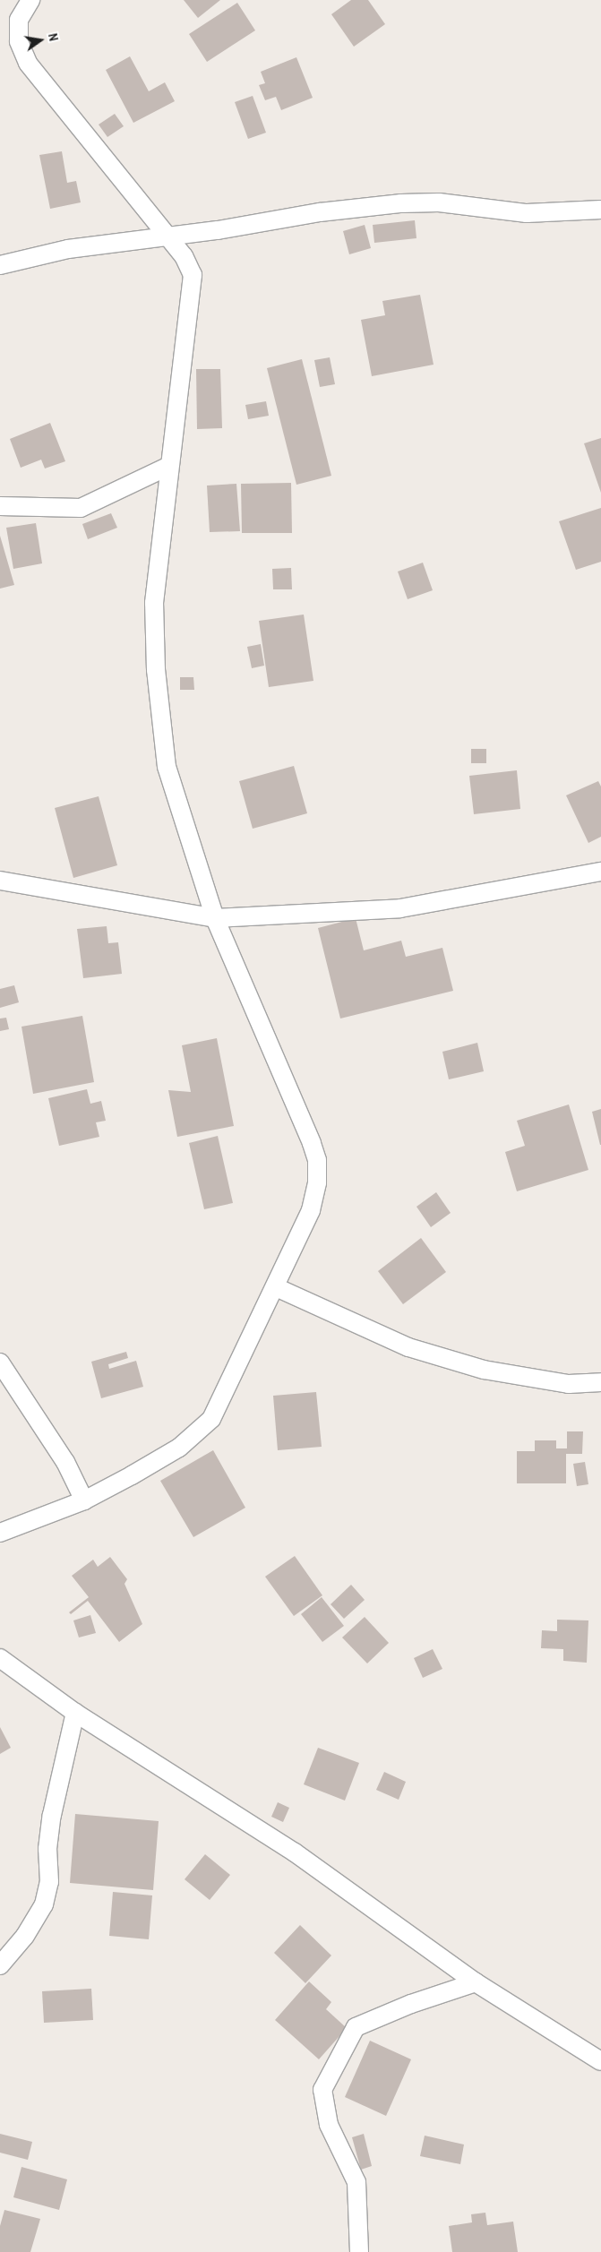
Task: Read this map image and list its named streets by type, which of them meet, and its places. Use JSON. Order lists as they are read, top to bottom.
{
  "north": "right"
}
